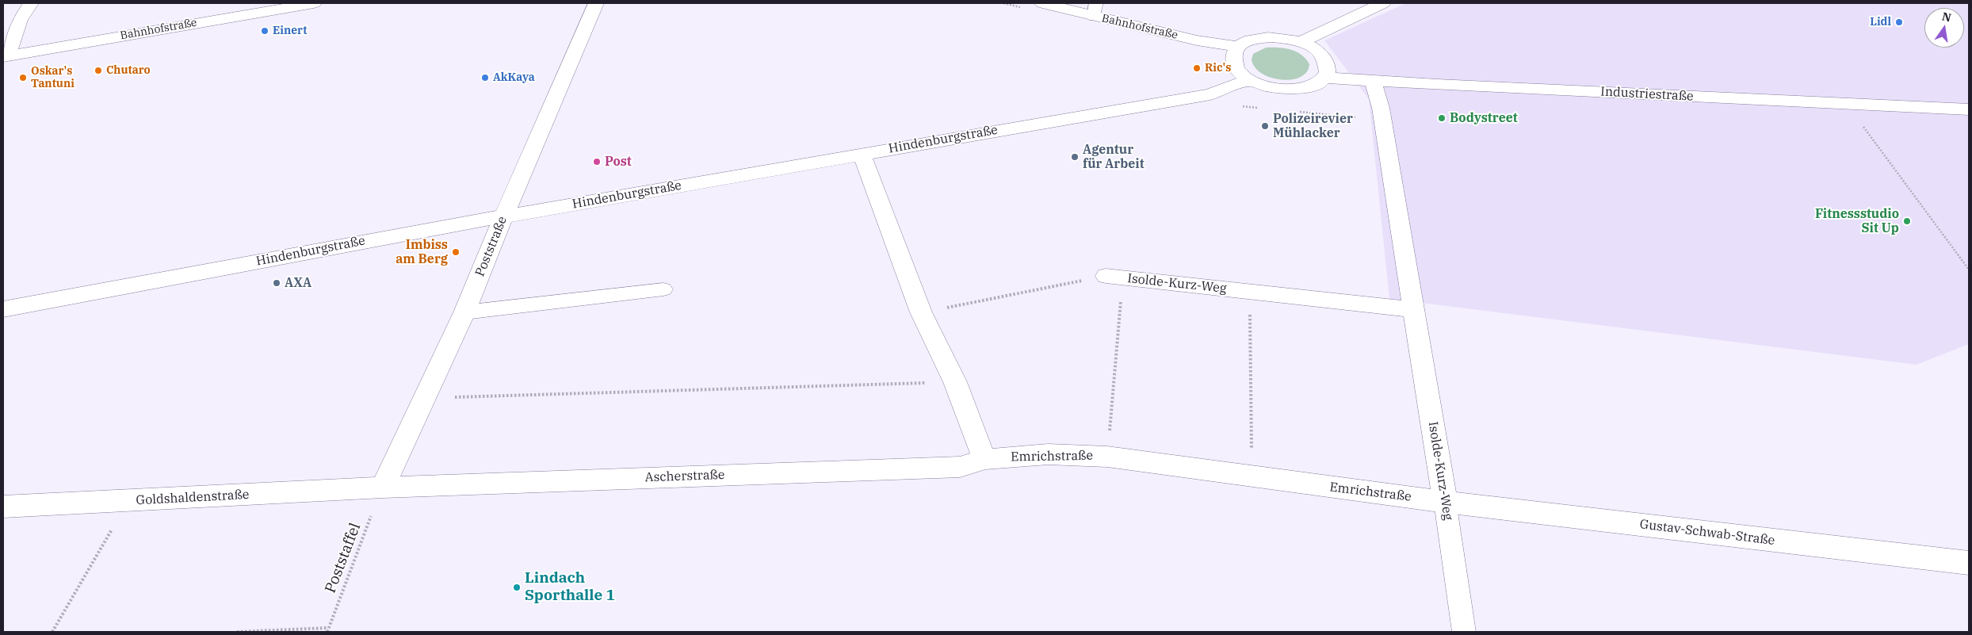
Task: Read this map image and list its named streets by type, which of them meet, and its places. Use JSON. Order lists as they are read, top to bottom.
{
  "streets": {
    "street": [
      "Bahnhofstraße",
      "Industriestraße",
      "Hindenburgstraße",
      "Poststraße",
      "Isolde-Kurz-Weg",
      "Emrichstraße",
      "Ascherstraße",
      "Goldshaldenstraße",
      "Gustav-Schwab-Straße"
    ],
    "path": ["Poststaffel"]
  },
  "crossings": [
    ["Industriestraße", "Isolde-Kurz-Weg"],
    ["Hindenburgstraße", "Poststraße"],
    ["Poststraße", "Ascherstraße"],
    ["Poststraße", "Goldshaldenstraße"],
    ["Isolde-Kurz-Weg", "Emrichstraße"],
    ["Isolde-Kurz-Weg", "Gustav-Schwab-Straße"],
    ["Emrichstraße", "Ascherstraße"],
    ["Emrichstraße", "Gustav-Schwab-Straße"],
    ["Ascherstraße", "Goldshaldenstraße"]
  ],
  "places": [
    "Lidl",
    "Einert",
    "Ric's",
    "Chutaro",
    "Oskar's Tantuni",
    "AkKaya",
    "Bodystreet",
    "Polizeirevier Mühlacker",
    "Agentur für Arbeit",
    "Post",
    "Fitnessstudio Sit Up",
    "Imbiss am Berg",
    "AXA",
    "Lindach Sporthalle 1"
  ],
  "north": "top"
}
